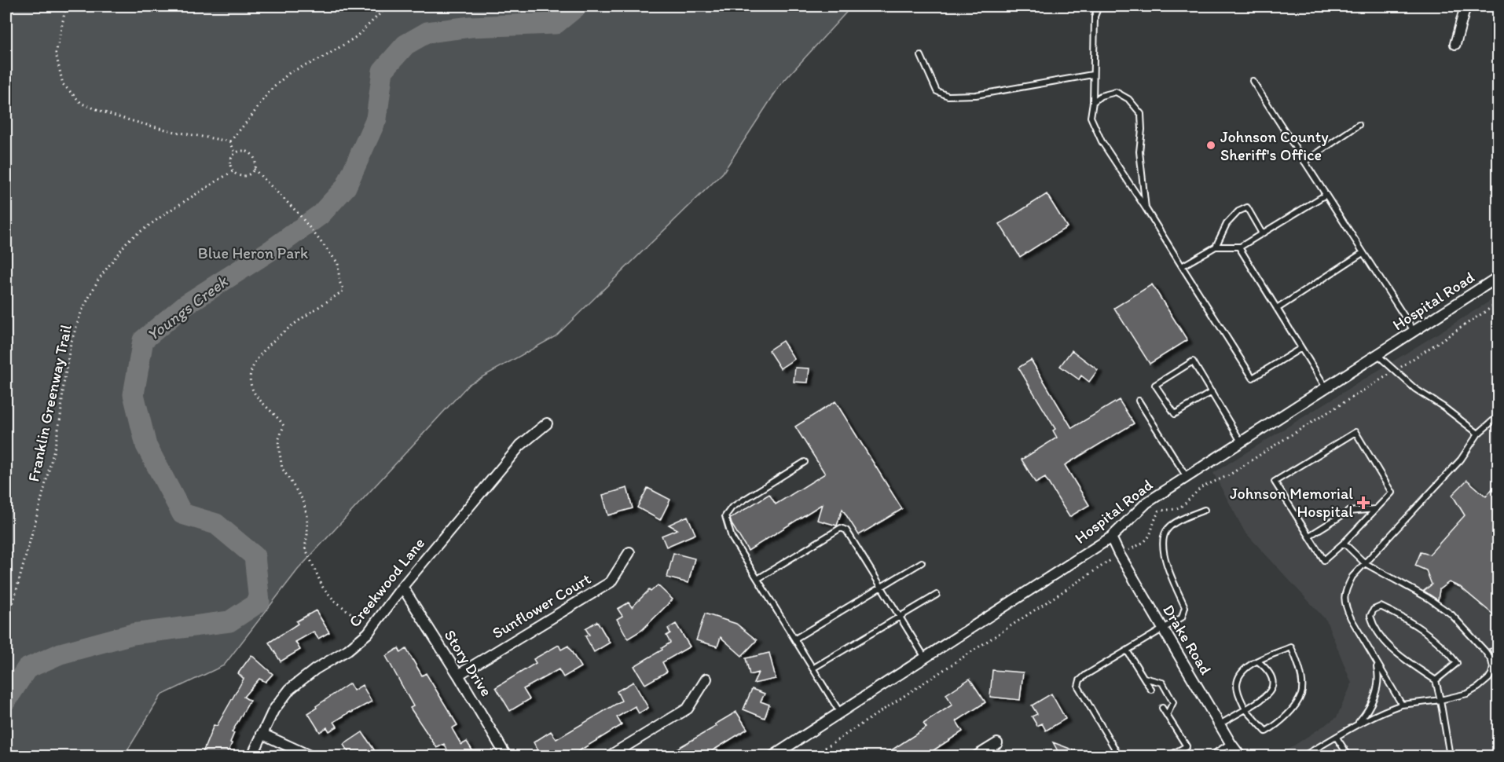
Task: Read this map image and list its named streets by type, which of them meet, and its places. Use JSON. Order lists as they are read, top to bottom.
{
  "streets": {
    "street": [
      "Hospital Road",
      "Creekwood Lane",
      "Sunflower Court",
      "Drake Road",
      "Story Drive"
    ],
    "path": ["Franklin Greenway Trail"]
  },
  "crossings": [
    ["Hospital Road", "Drake Road"],
    ["Creekwood Lane", "Story Drive"],
    ["Sunflower Court", "Story Drive"]
  ],
  "water": ["Youngs Creek"],
  "parks": ["Blue Heron Park"],
  "places": {
    "other": ["Johnson County Sheriff's Office"],
    "health": ["Johnson Memorial Hospital"]
  }
}
